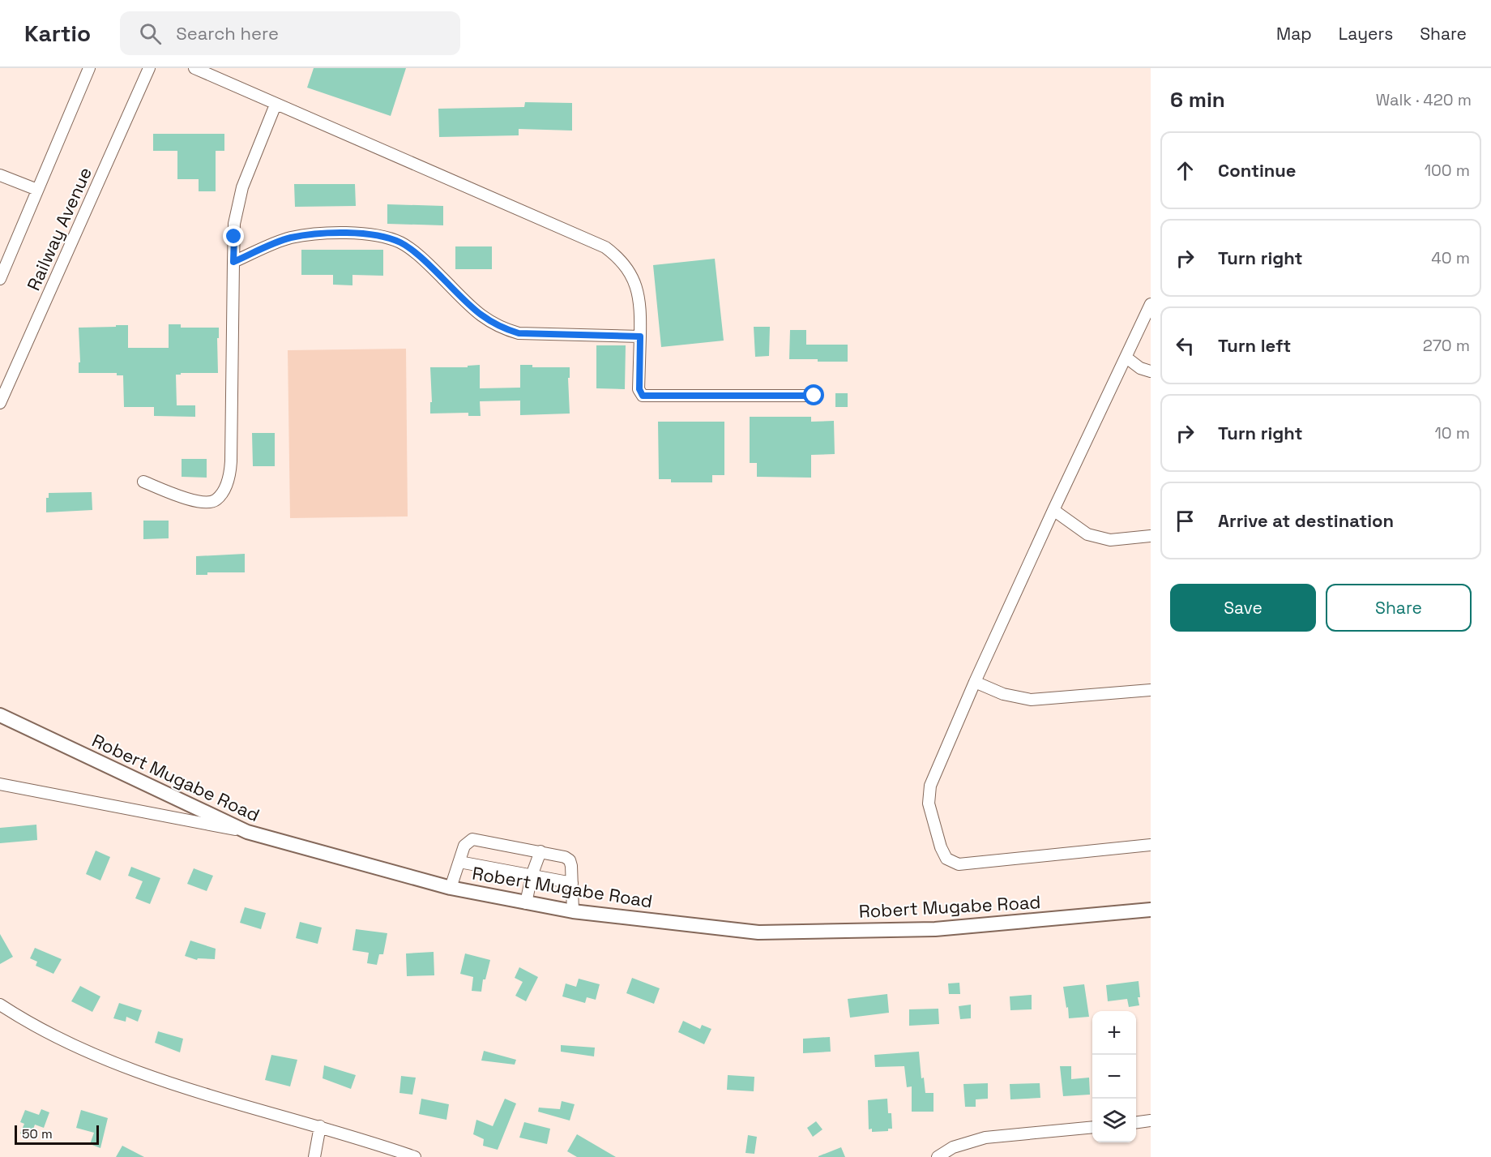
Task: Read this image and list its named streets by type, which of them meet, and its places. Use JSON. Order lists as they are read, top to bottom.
{
  "streets": {
    "main road": ["Robert Mugabe Road"],
    "street": ["Railway Avenue"]
  },
  "scale_bar": "50 m",
  "page": {
    "header": "Kartio",
    "search": "Search here",
    "nav": ["Map", "Layers", "Share"],
    "heading": ["6 min", "Walk · 420 m"],
    "list": [
      ["Continue", "100 m"],
      ["Turn right", "40 m"],
      ["Turn left", "270 m"],
      ["Turn right", "10 m"],
      "Arrive at destination"
    ],
    "buttons": ["Save", "Share"],
    "map_buttons": ["+", "−"],
    "scale": "50 m"
  }
}
